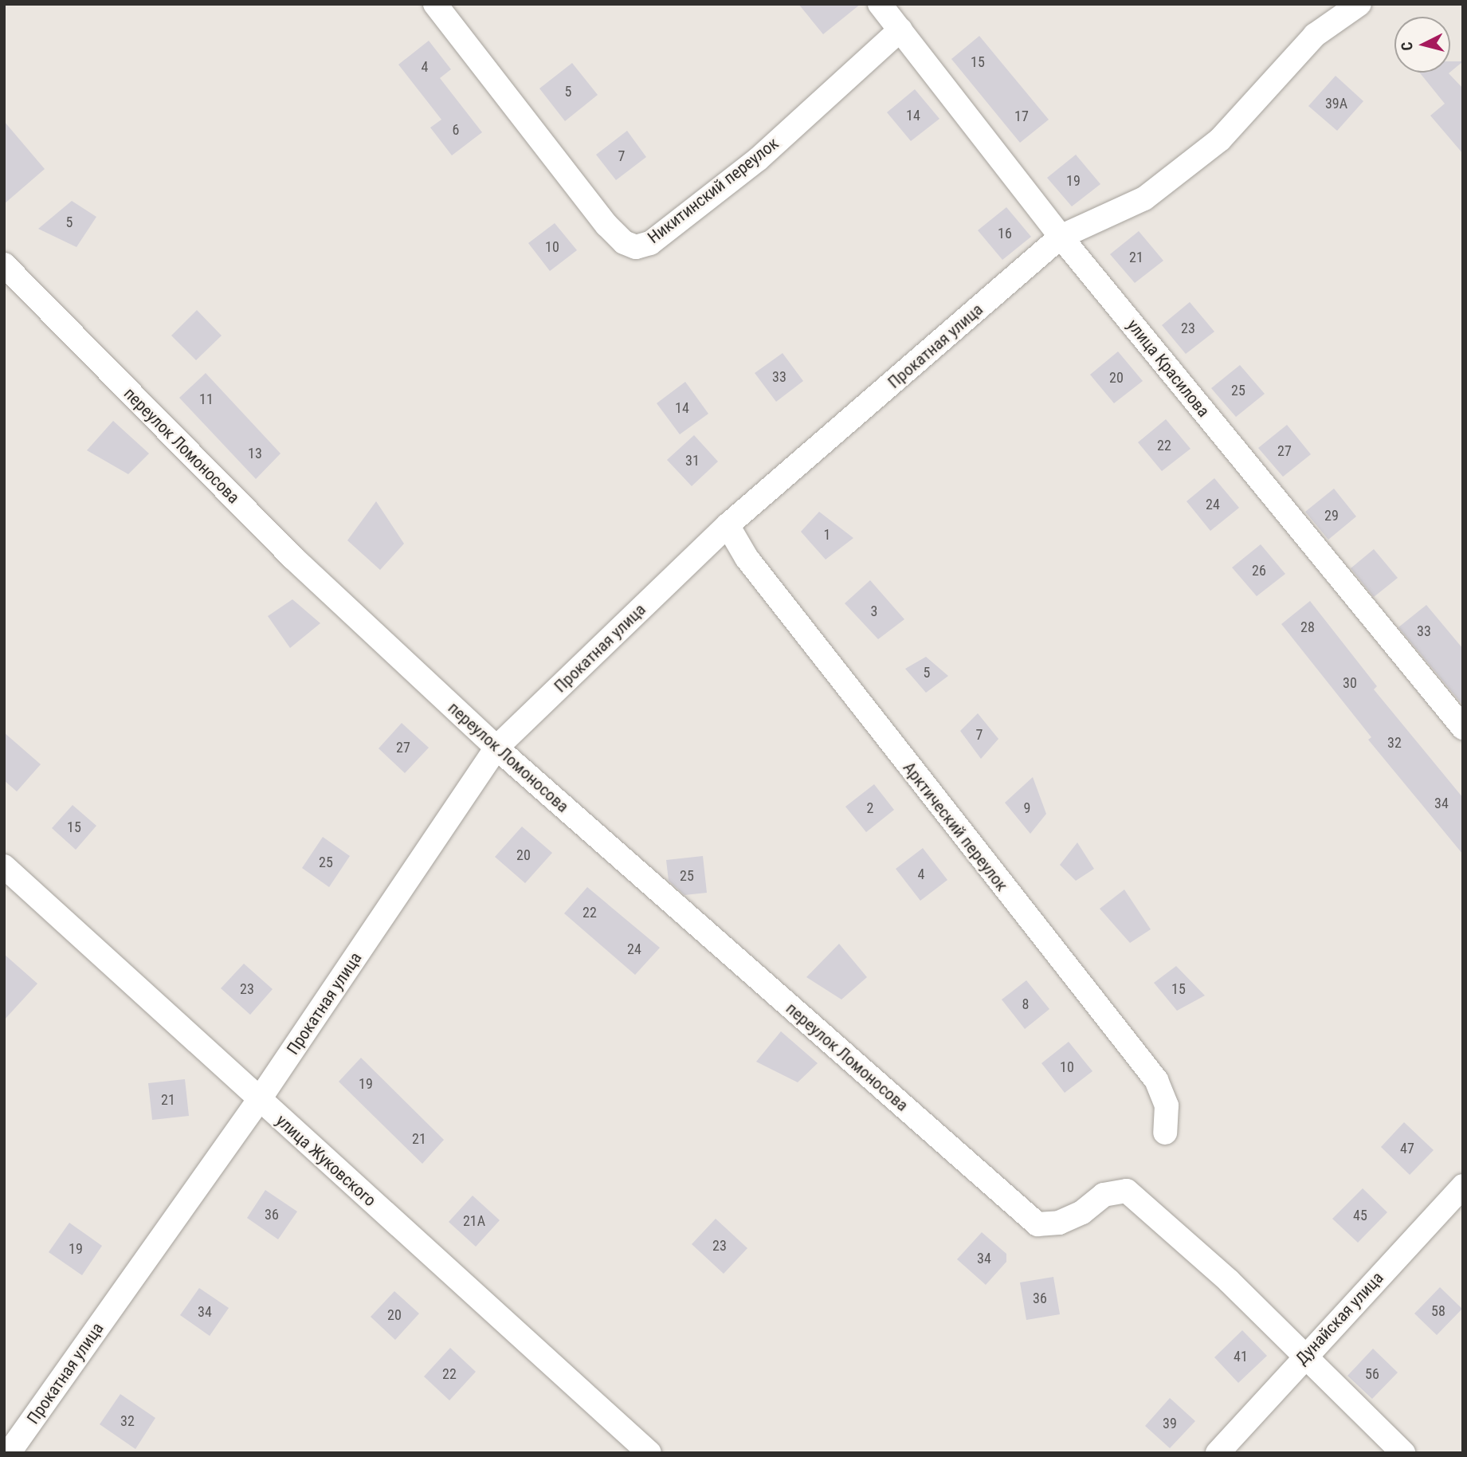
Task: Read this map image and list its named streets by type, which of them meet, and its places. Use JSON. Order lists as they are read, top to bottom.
{
  "streets": {
    "street": [
      "Никитинский переулок",
      "Прокатная улица",
      "улица Красилова",
      "переулок Ломоносова",
      "Арктический переулок",
      "улица Жуковского",
      "Дунайская улица"
    ]
  },
  "crossings": [
    ["Никитинский переулок", "улица Красилова"],
    ["Прокатная улица", "улица Красилова"],
    ["Прокатная улица", "переулок Ломоносова"],
    ["Прокатная улица", "Арктический переулок"],
    ["Прокатная улица", "улица Жуковского"],
    ["переулок Ломоносова", "Дунайская улица"]
  ],
  "house_numbers": [
    "15",
    "4",
    "5",
    "39А",
    "14",
    "17",
    "6",
    "7",
    "19",
    "5",
    "16",
    "10",
    "21",
    "23",
    "33",
    "20",
    "25",
    "11",
    "14",
    "22",
    "27",
    "13",
    "31",
    "24",
    "29",
    "1",
    "26",
    "3",
    "28",
    "33",
    "5",
    "30",
    "7",
    "32",
    "27",
    "34",
    "2",
    "9",
    "15",
    "20",
    "25",
    "4",
    "25",
    "22",
    "24",
    "23",
    "15",
    "8",
    "10",
    "19",
    "21",
    "21",
    "47",
    "36",
    "45",
    "21А",
    "23",
    "19",
    "34",
    "36",
    "58",
    "34",
    "20",
    "41",
    "22",
    "56",
    "32",
    "39"
  ],
  "north": "left"
}
